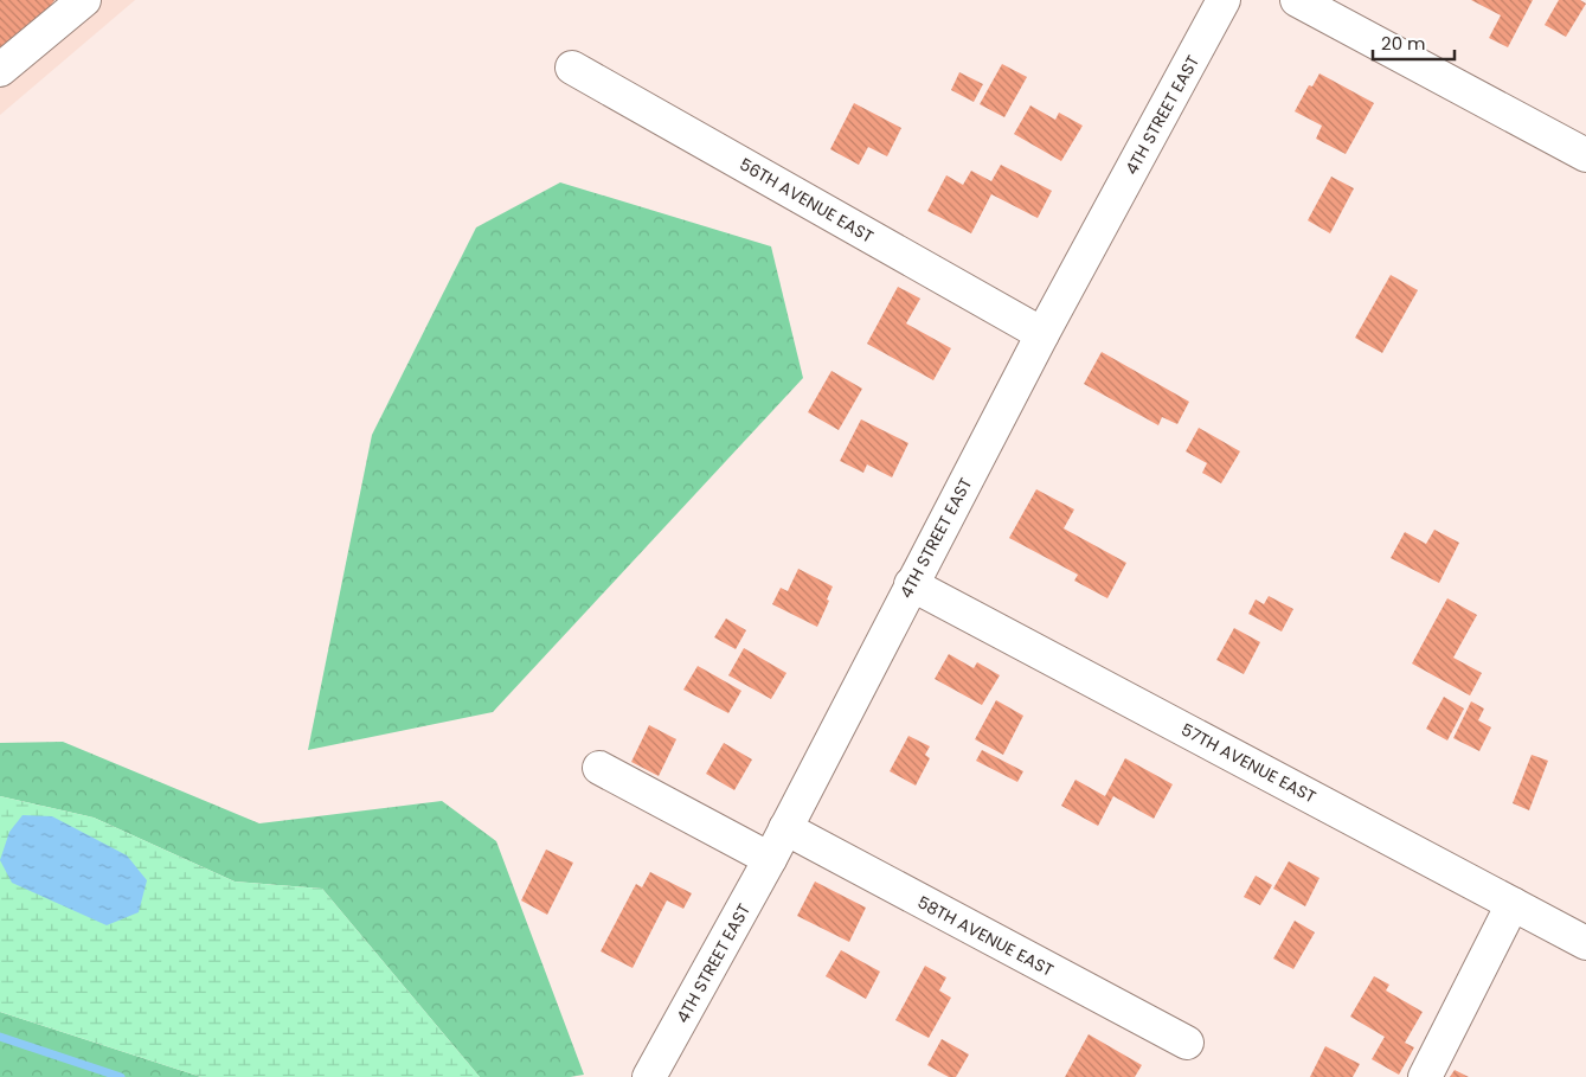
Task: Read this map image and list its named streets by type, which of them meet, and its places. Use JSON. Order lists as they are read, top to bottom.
{
  "streets": {
    "street": [
      "4TH STREET EAST",
      "56TH AVENUE EAST",
      "57TH AVENUE EAST",
      "58TH AVENUE EAST"
    ]
  },
  "crossings": [
    ["4TH STREET EAST", "56TH AVENUE EAST"],
    ["4TH STREET EAST", "57TH AVENUE EAST"],
    ["4TH STREET EAST", "58TH AVENUE EAST"]
  ],
  "scale_bar": "20 m"
}
